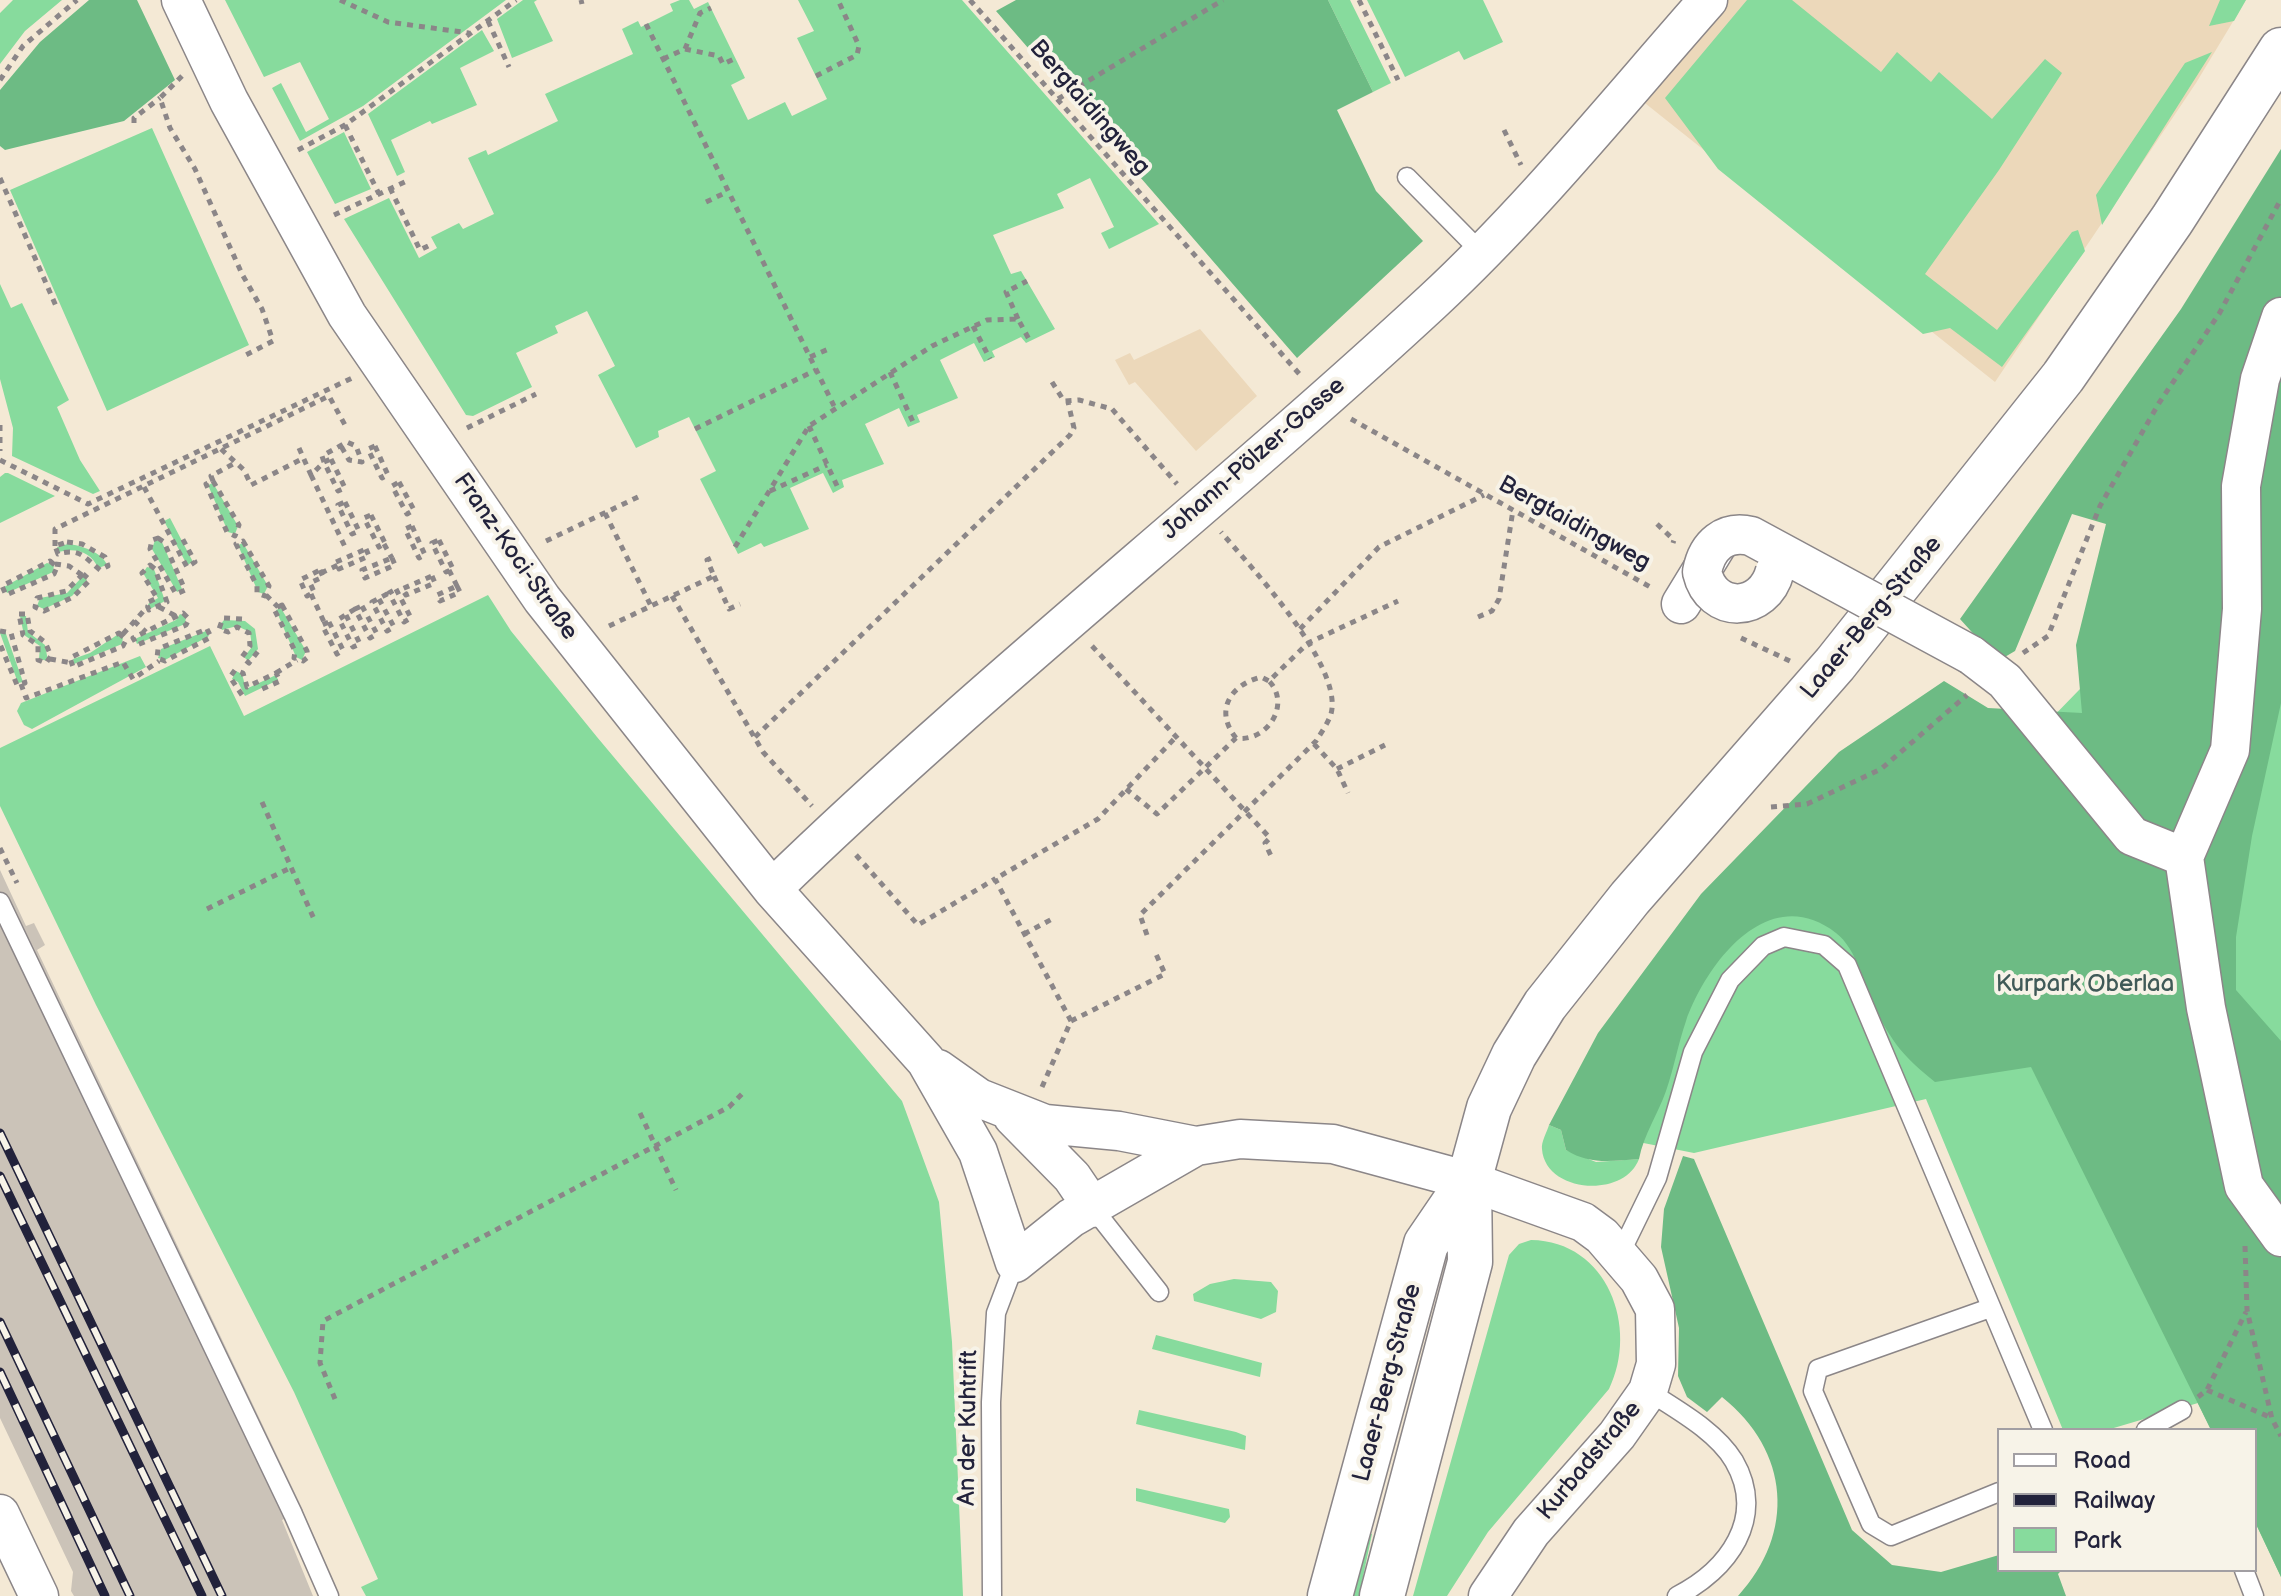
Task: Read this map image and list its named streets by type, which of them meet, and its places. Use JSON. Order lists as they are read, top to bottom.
{
  "streets": {
    "main road": ["Laaer-Berg-Straße"],
    "street": ["Johann-Pölzer-Gasse", "Franz-Koci-Straße", "Kurbadstraße"],
    "lane": ["An der Kuhtrift"],
    "path": ["Bergtaidingweg"]
  },
  "crossings": [
    ["Johann-Pölzer-Gasse", "Franz-Koci-Straße"],
    ["Franz-Koci-Straße", "Laaer-Berg-Straße"],
    ["Franz-Koci-Straße", "An der Kuhtrift"],
    ["Franz-Koci-Straße", "Kurbadstraße"],
    ["Laaer-Berg-Straße", "Kurbadstraße"]
  ],
  "parks": ["Kurpark Oberlaa"],
  "legend": ["Road", "Railway", "Park"]
}
